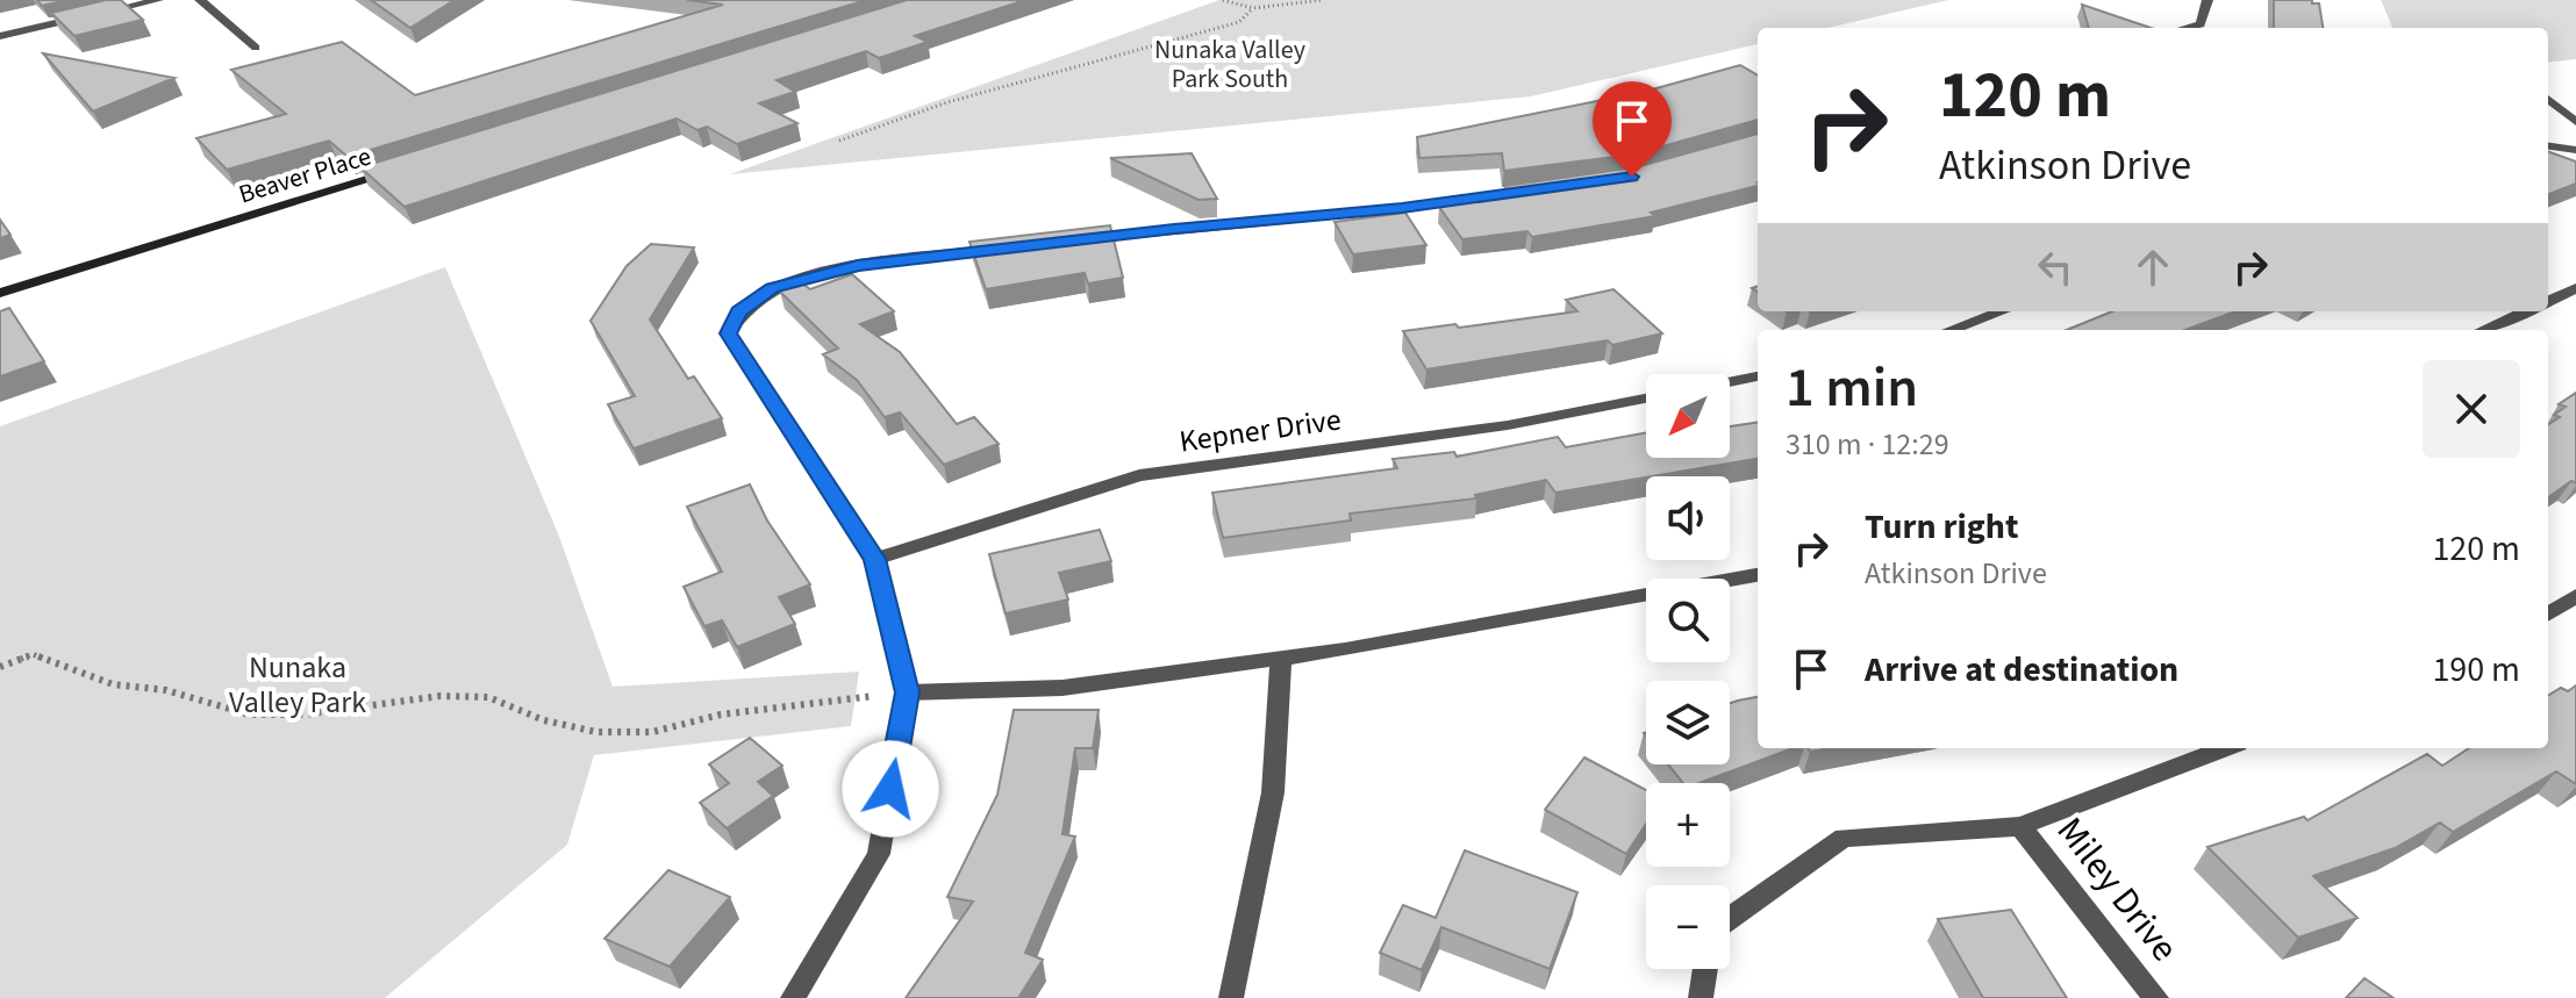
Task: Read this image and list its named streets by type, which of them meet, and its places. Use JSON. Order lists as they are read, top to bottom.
{
  "streets": {
    "street": ["Beaver Place", "Kepner Drive", "Miley Drive"]
  },
  "parks": ["Nunaka Valley Park South", "Nunaka Valley Park"],
  "north": "bottom left",
  "page": {
    "turn": ["120 m", "Atkinson Drive"],
    "heading": ["1 min", "310 m · 12:29"],
    "map_buttons": ["+", "−"],
    "list": [
      {
        "name": "Turn right",
        "note": "Atkinson Drive",
        "value": "120 m"
      },
      {
        "name": "Arrive at destination",
        "value": "190 m"
      }
    ]
  }
}
